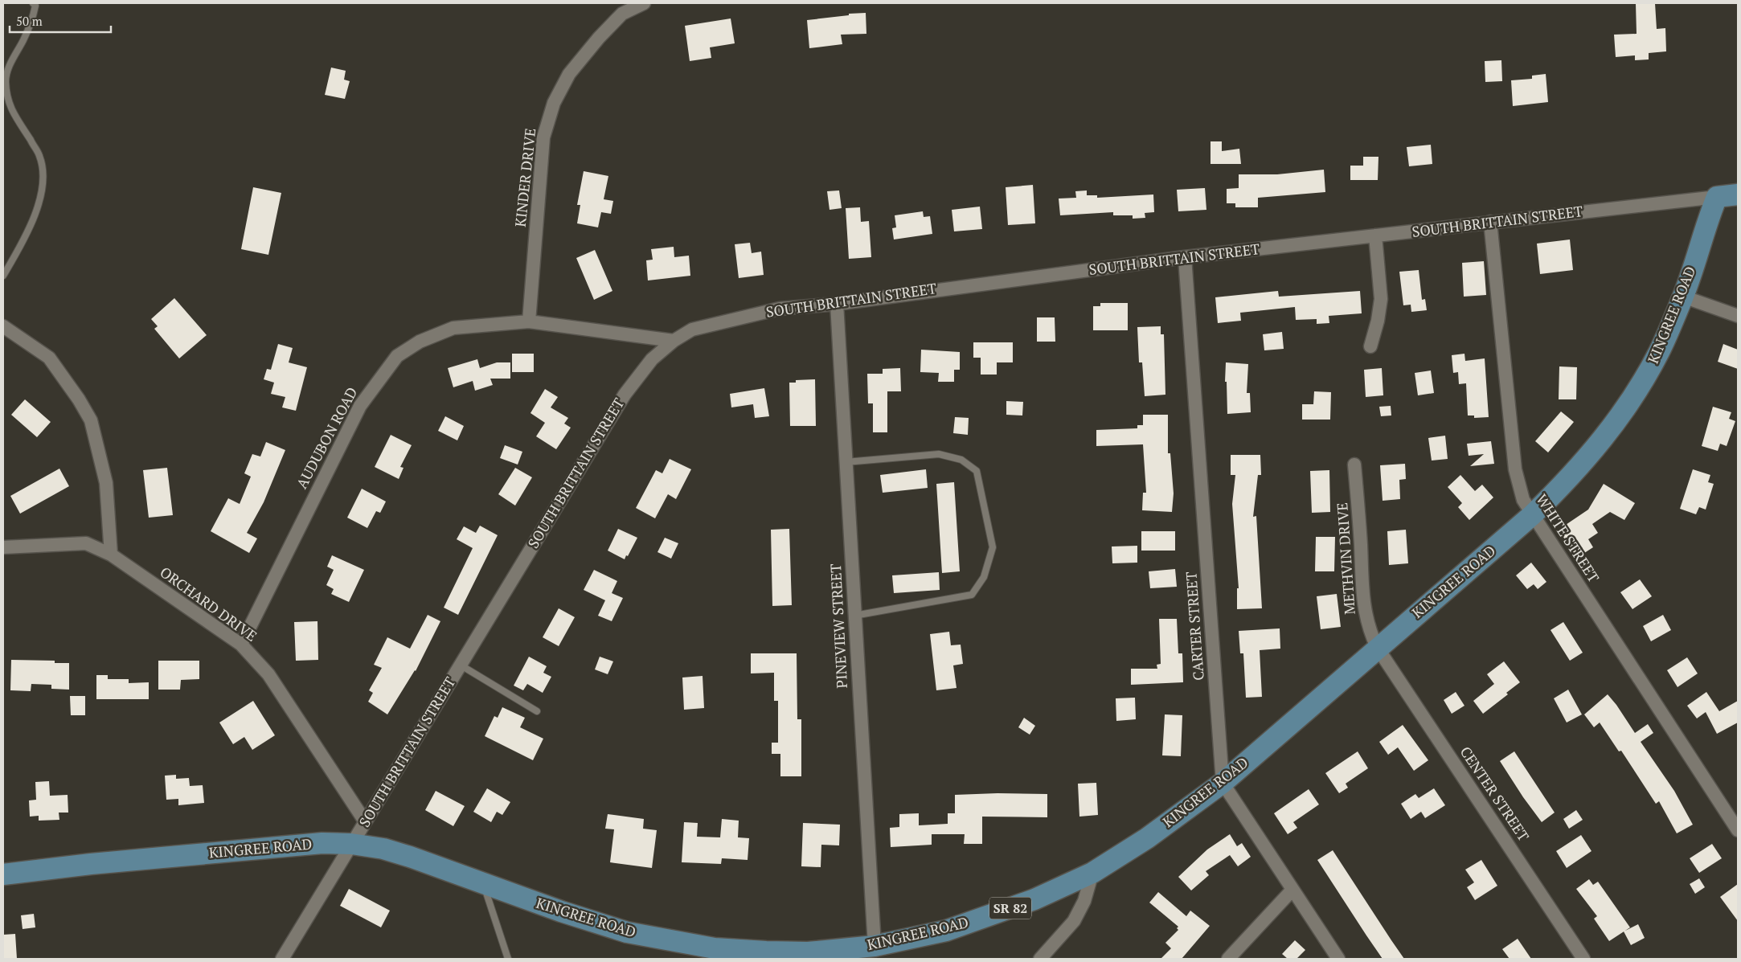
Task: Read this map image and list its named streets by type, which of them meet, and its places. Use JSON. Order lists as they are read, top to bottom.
{
  "streets": {
    "main road": ["SOUTH BRITTAIN STREET", "KINGREE ROAD", "SR 82"],
    "street": [
      "KINDER DRIVE",
      "AUDUBON ROAD",
      "WHITE STREET",
      "METHVIN DRIVE",
      "ORCHARD DRIVE",
      "PINEVIEW STREET",
      "CARTER STREET",
      "CENTER STREET"
    ]
  },
  "crossings": [
    ["KINDER DRIVE", "AUDUBON ROAD"],
    ["SOUTH BRITTAIN STREET", "KINGREE ROAD"],
    ["SOUTH BRITTAIN STREET", "AUDUBON ROAD"],
    ["SOUTH BRITTAIN STREET", "WHITE STREET"],
    ["SOUTH BRITTAIN STREET", "ORCHARD DRIVE"],
    ["SOUTH BRITTAIN STREET", "PINEVIEW STREET"],
    ["SOUTH BRITTAIN STREET", "CARTER STREET"],
    ["KINGREE ROAD", "WHITE STREET"],
    ["KINGREE ROAD", "METHVIN DRIVE"],
    ["KINGREE ROAD", "PINEVIEW STREET"],
    ["KINGREE ROAD", "CARTER STREET"],
    ["KINGREE ROAD", "CENTER STREET"],
    ["AUDUBON ROAD", "ORCHARD DRIVE"],
    ["METHVIN DRIVE", "CENTER STREET"]
  ],
  "scale_bar": "50 m"
}
